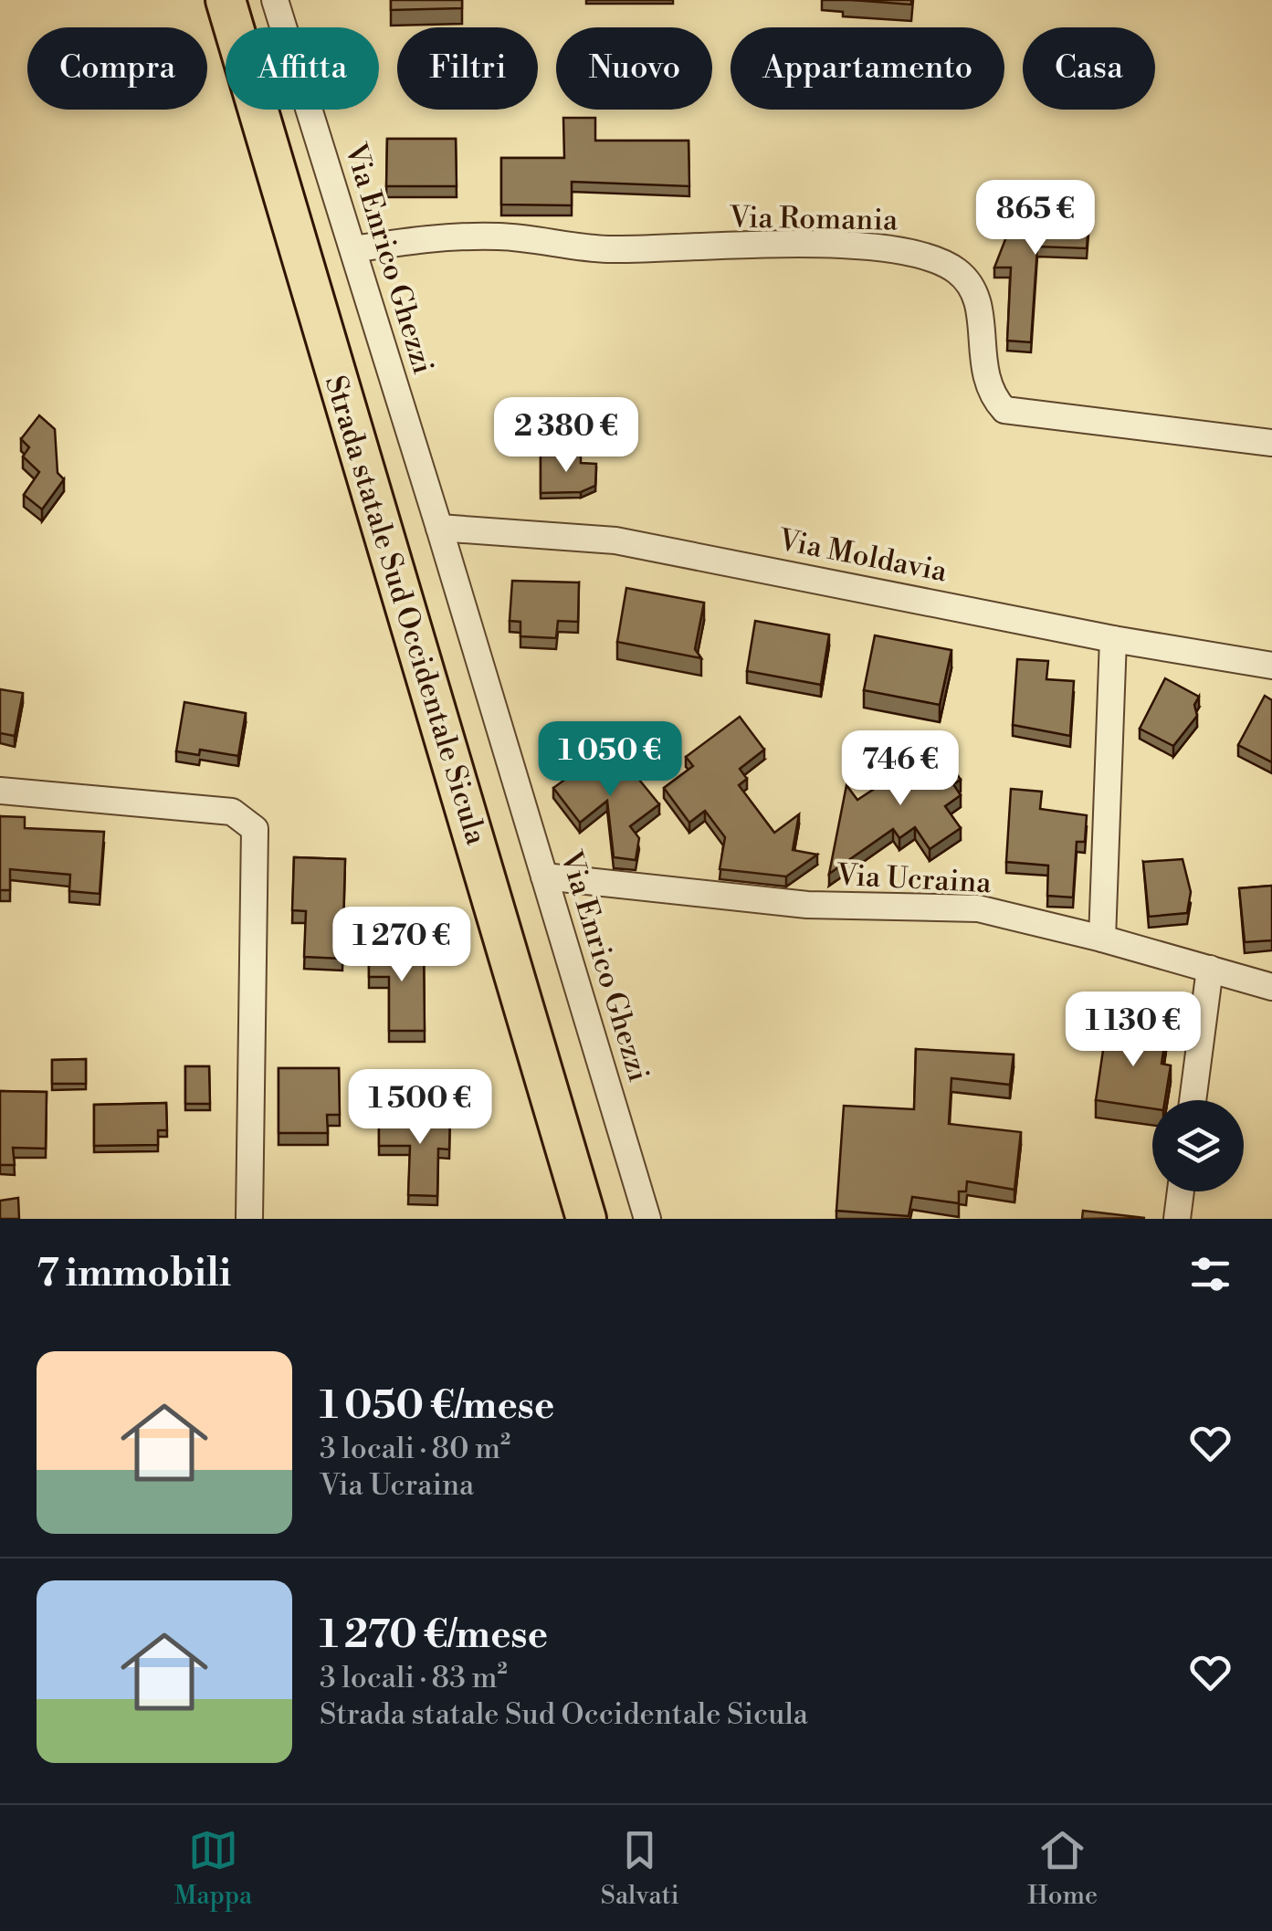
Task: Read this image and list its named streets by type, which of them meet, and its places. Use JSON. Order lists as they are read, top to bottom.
{
  "streets": {
    "main road": ["Strada statale Sud Occidentale Sicula"],
    "street": [
      "Via Romania",
      "Via Enrico Ghezzi",
      "Via Moldavia",
      "Via Ucraina"
    ]
  },
  "crossings": [
    ["Via Romania", "Via Enrico Ghezzi"],
    ["Via Enrico Ghezzi", "Via Moldavia"],
    ["Via Enrico Ghezzi", "Via Ucraina"]
  ],
  "page": {
    "chip": [
      "Compra",
      "Affitta",
      "Filtri",
      "Nuovo",
      "Appartamento",
      "Casa"
    ],
    "price": [
      "865 €",
      "2 380 €",
      "1 050 €",
      "746 €",
      "1 270 €",
      "1 130 €",
      "1 500 €"
    ],
    "heading": "7 immobili",
    "list": [
      {
        "name": "1 050 €/mese",
        "note": "3 locali · 80 m² · Via Ucraina"
      },
      {
        "name": "1 270 €/mese",
        "note": "3 locali · 83 m² · Strada statale Sud Occidentale Sicula"
      }
    ],
    "tabs": ["Mappa", "Salvati", "Home"]
  }
}
